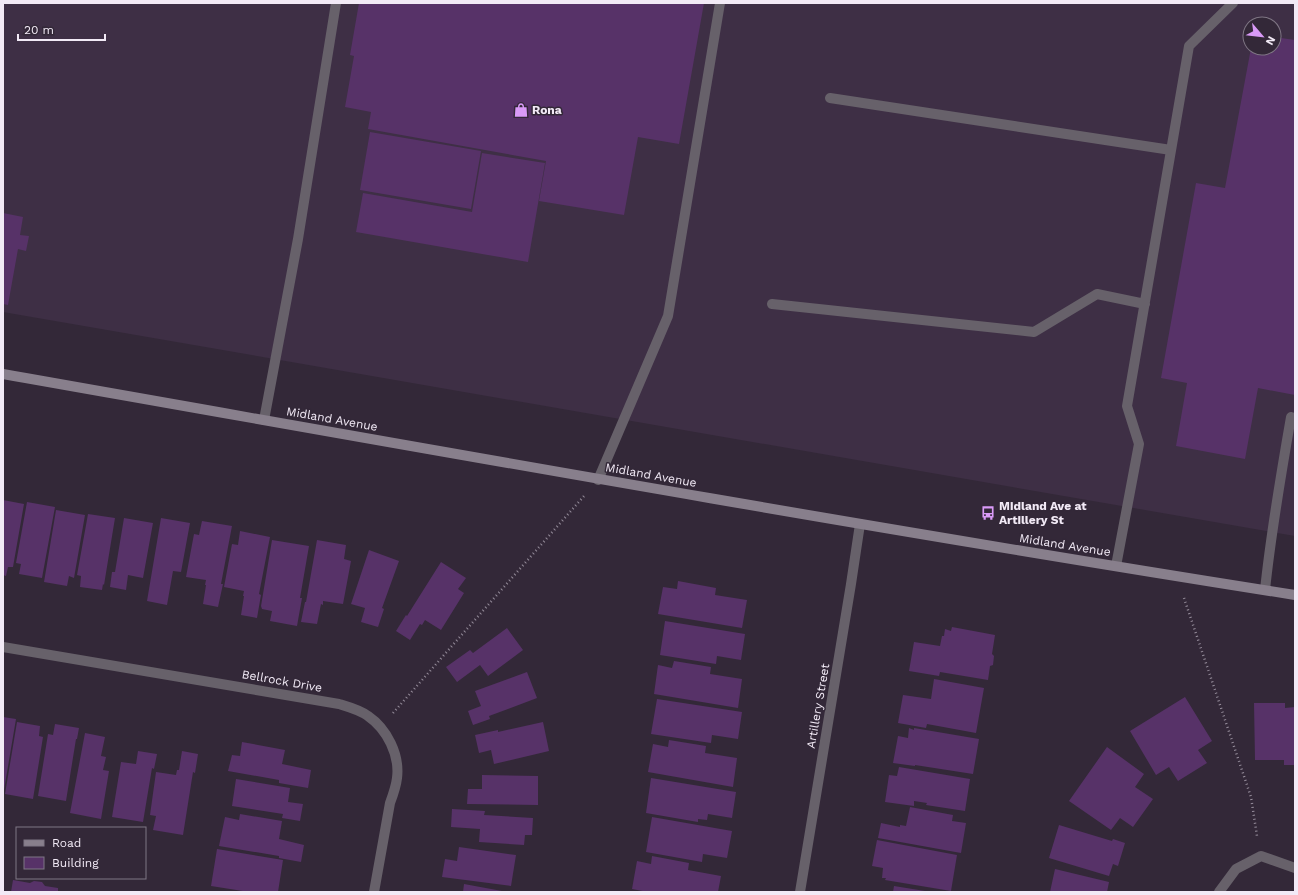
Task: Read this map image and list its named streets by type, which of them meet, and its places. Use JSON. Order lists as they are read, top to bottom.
{
  "streets": {
    "main road": ["Midland Avenue"],
    "street": ["Bellrock Drive", "Artillery Street"]
  },
  "crossings": [
    ["Midland Avenue", "Artillery Street"]
  ],
  "places": {
    "shop": ["Rona"],
    "bus stop": ["Midland Ave at Artillery St"]
  },
  "legend": ["Road", "Building"],
  "scale_bar": "20 m",
  "north": "bottom right"
}
